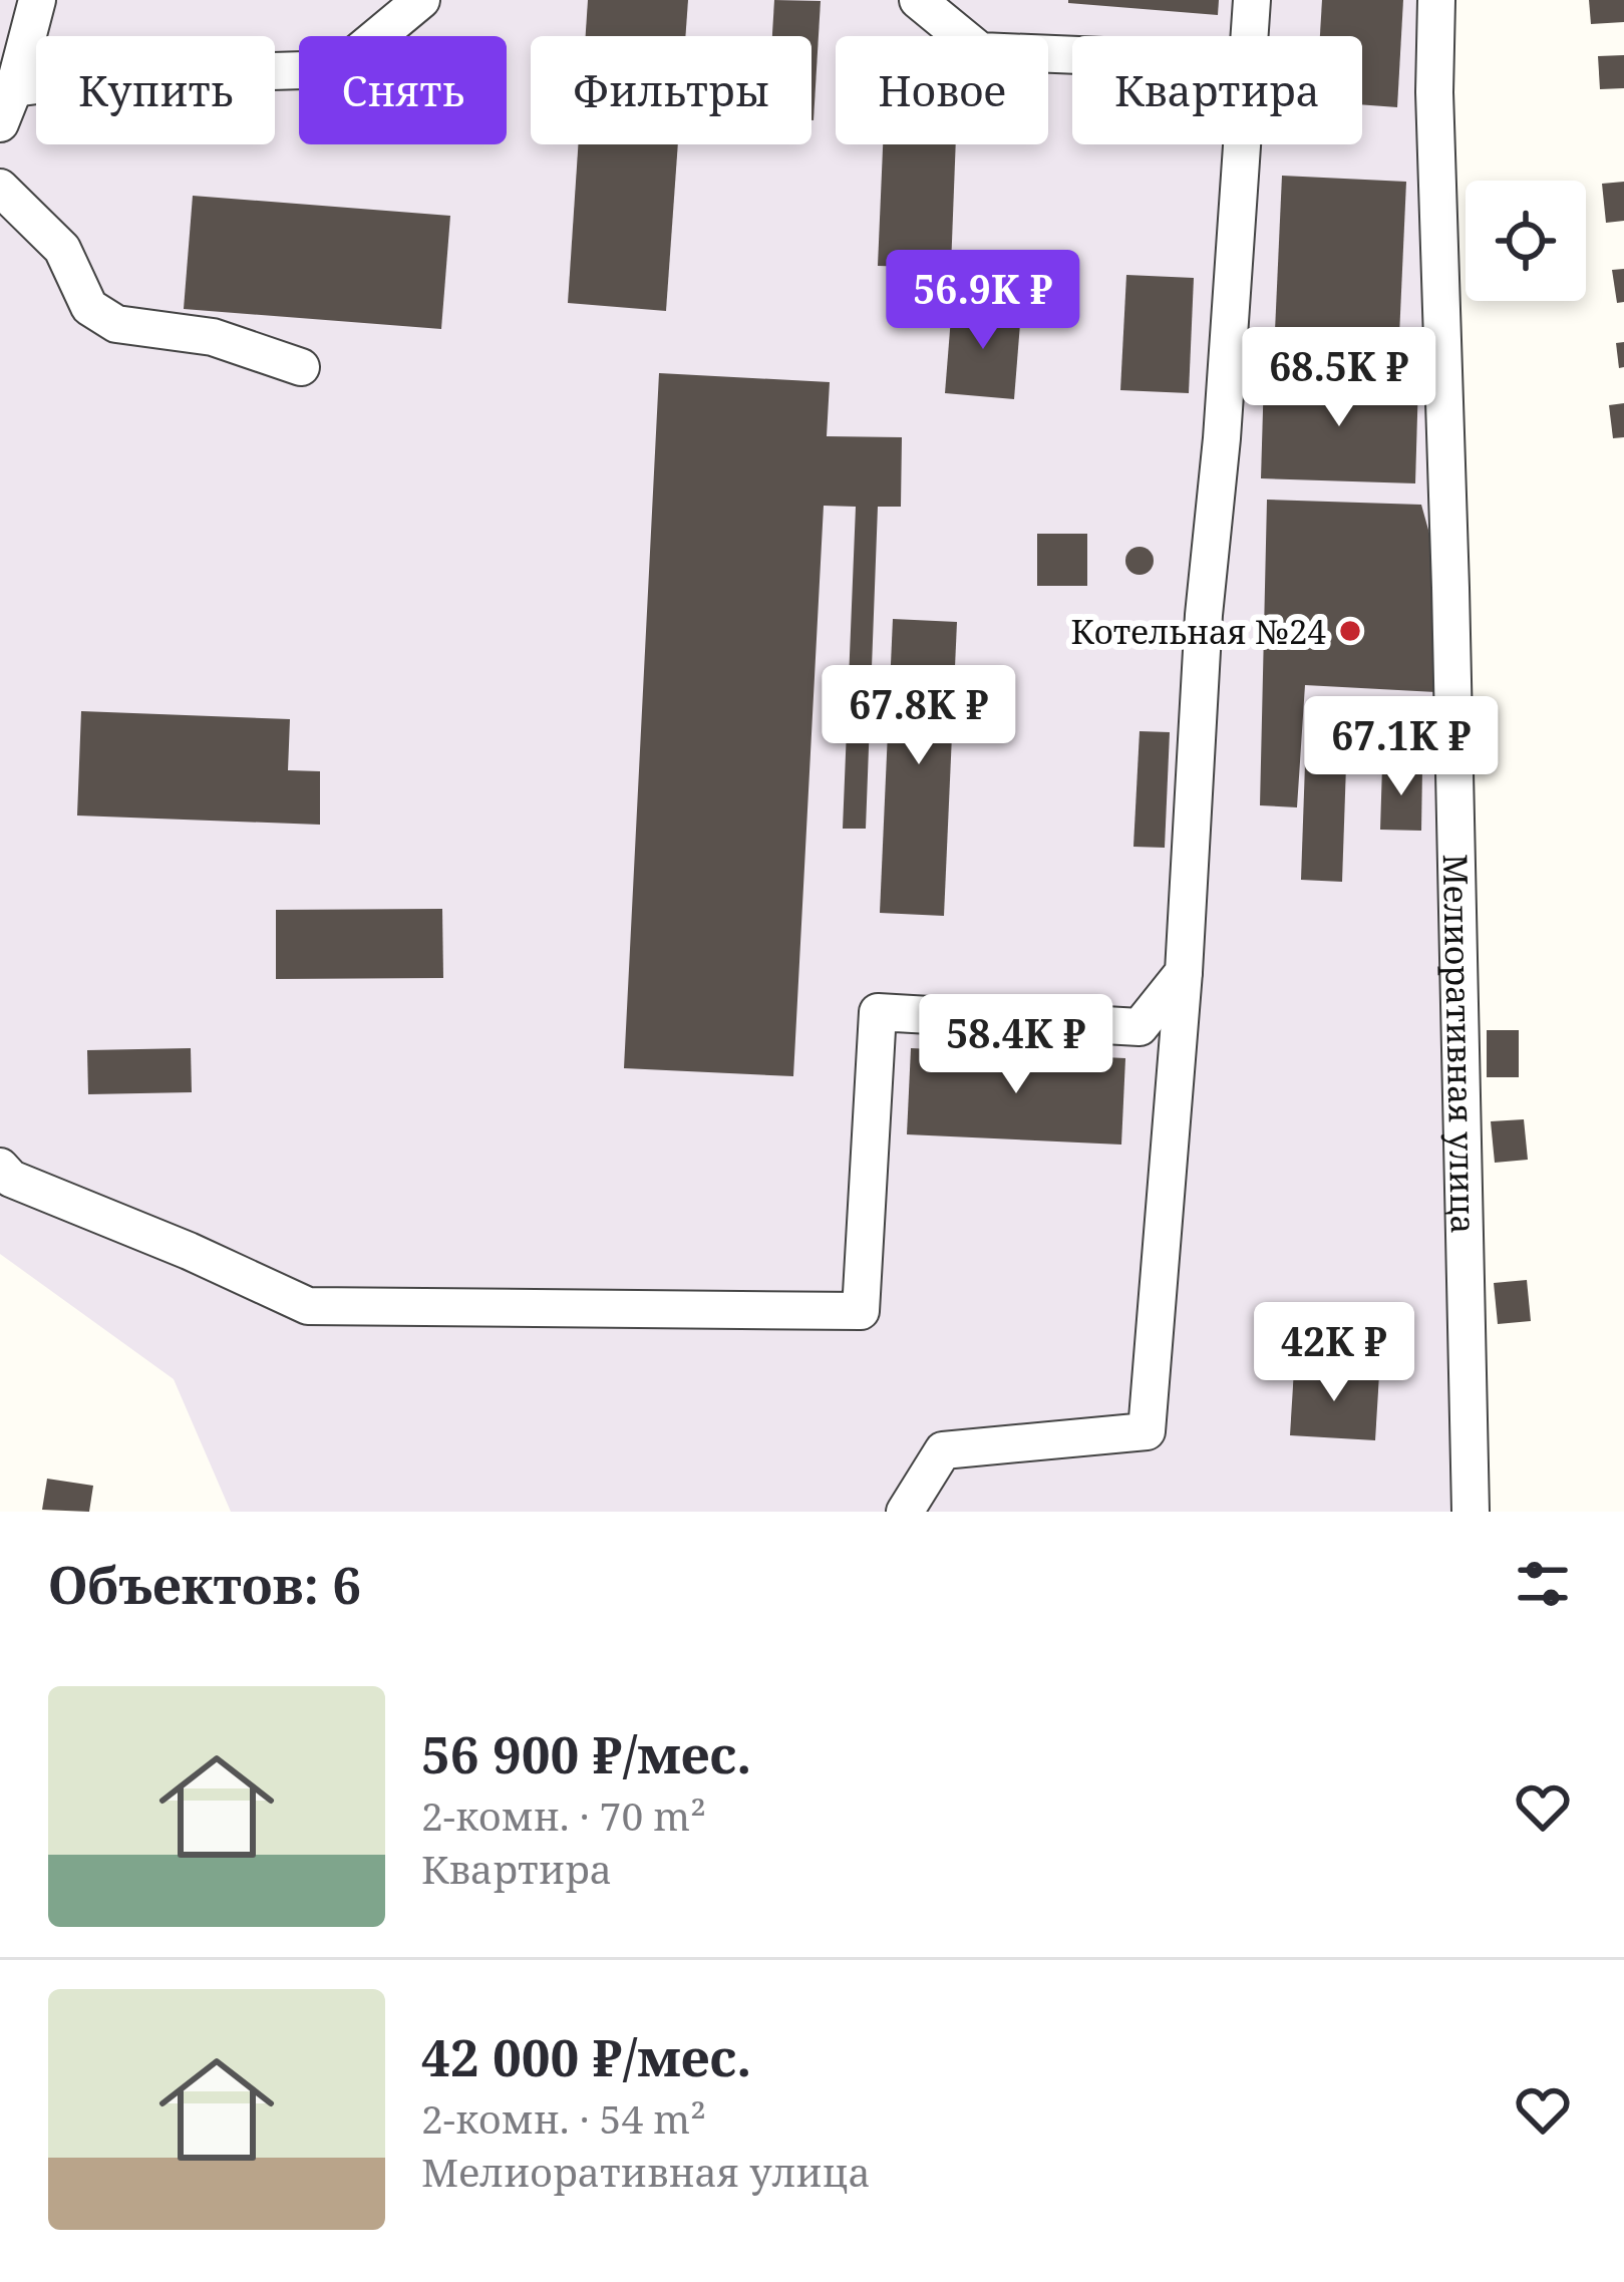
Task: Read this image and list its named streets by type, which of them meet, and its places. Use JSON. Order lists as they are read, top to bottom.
{
  "streets": {
    "street": ["Мелиоративная улица"]
  },
  "places": ["Котельная №24"],
  "page": {
    "chip": [
      "Купить",
      "Снять",
      "Фильтры",
      "Новое",
      "Квартира"
    ],
    "price": [
      "56.9K ₽",
      "68.5K ₽",
      "67.8K ₽",
      "67.1K ₽",
      "58.4K ₽",
      "42K ₽"
    ],
    "heading": "Объектов: 6",
    "list": [
      {
        "name": "56 900 ₽/мес.",
        "note": "2-комн. · 70 m² · Квартира"
      },
      {
        "name": "42 000 ₽/мес.",
        "note": "2-комн. · 54 m² · Мелиоративная улица"
      }
    ]
  }
}
